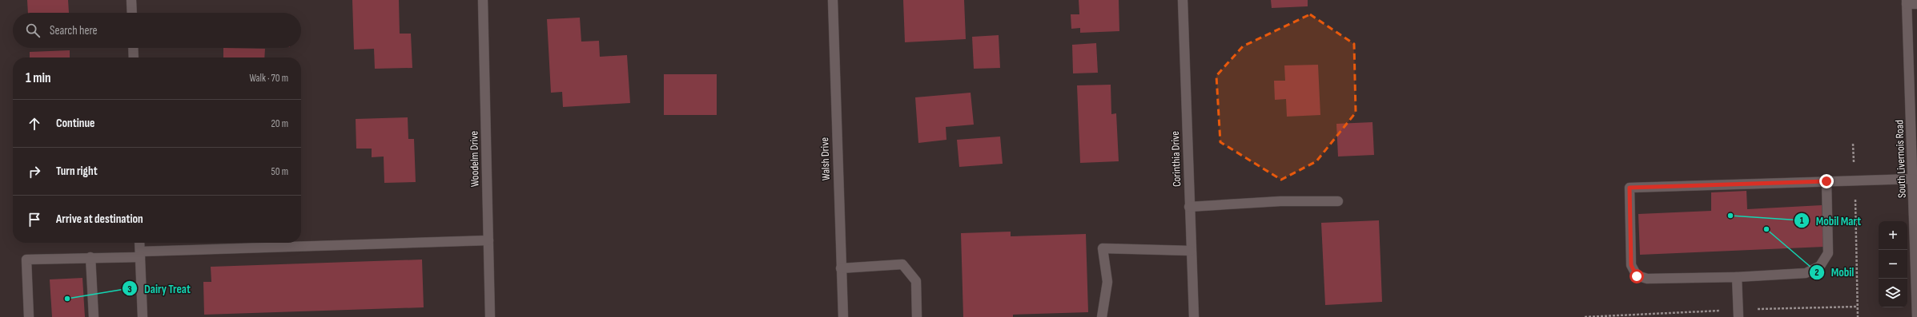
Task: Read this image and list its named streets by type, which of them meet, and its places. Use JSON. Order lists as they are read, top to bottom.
{
  "streets": {
    "street": [
      "Woodelm Drive",
      "Walsh Drive",
      "Corinthia Drive",
      "South Livernois Road"
    ]
  },
  "places": ["Mobil Mart", "Mobil", "Dairy Treat"],
  "page": {
    "search": "Search here",
    "heading": ["1 min", "Walk · 70 m"],
    "list": [
      ["Continue", "20 m"],
      ["Turn right", "50 m"],
      "Arrive at destination"
    ],
    "map_buttons": ["+", "−"]
  }
}
